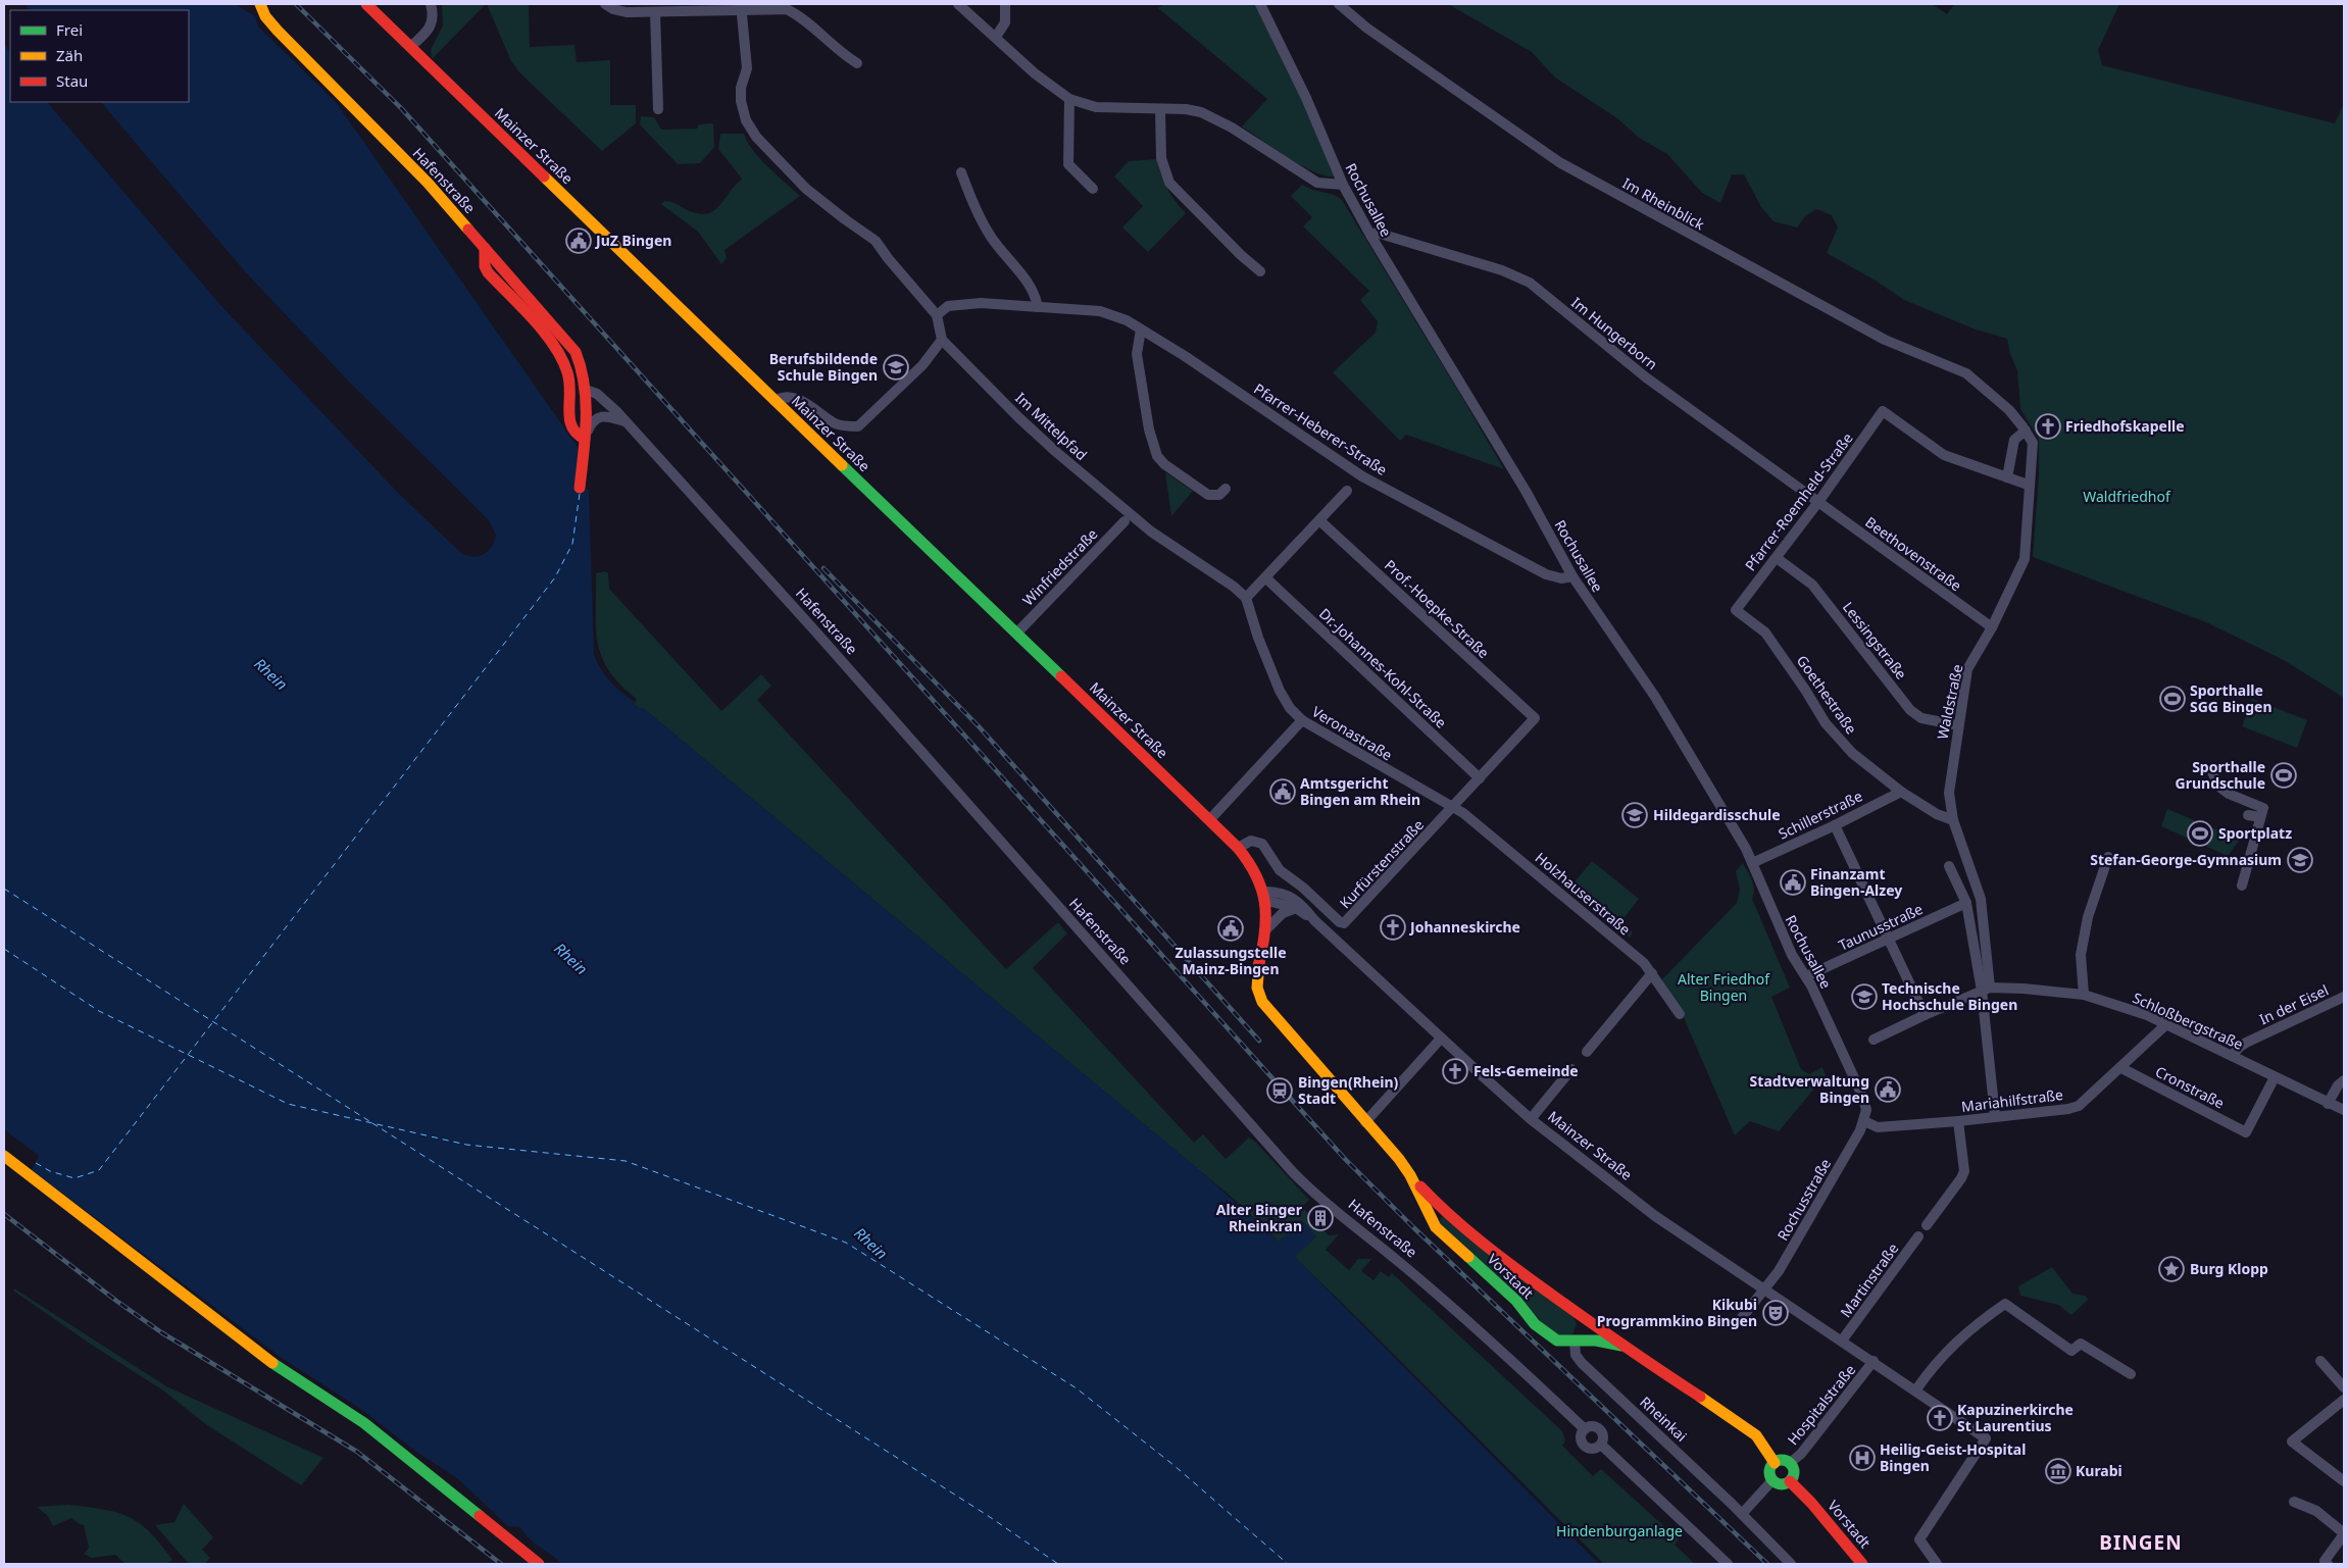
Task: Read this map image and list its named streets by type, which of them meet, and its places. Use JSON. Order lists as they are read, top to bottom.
{
  "streets": {
    "main road": ["Mainzer Straße", "Hafenstraße", "Vorstadt"],
    "street": [
      "Rochusallee",
      "Im Rheinblick",
      "Im Hungerborn",
      "Im Mittelpfad",
      "Pfarrer-Heberer-Straße",
      "Pfarrer-Roemheld-Straße",
      "Beethovenstraße",
      "Winfriedstraße",
      "Prof.-Hoepke-Straße",
      "Lessingstraße",
      "Dr.-Johannes-Kohl-Straße",
      "Goethestraße",
      "Waldstraße",
      "Veronastraße",
      "Schillerstraße",
      "Kurfürstenstraße",
      "Holzhauserstraße",
      "Taunusstraße",
      "In der Eisel",
      "Schloßbergstraße",
      "Cronstraße",
      "Mariahilfstraße",
      "Rochusstraße",
      "Martinstraße",
      "Hospitalstraße",
      "Rheinkai"
    ]
  },
  "crossings": [
    ["Mainzer Straße", "Winfriedstraße"],
    ["Mainzer Straße", "Kurfürstenstraße"],
    ["Mainzer Straße", "Rochusstraße"],
    ["Mainzer Straße", "Vorstadt"],
    ["Mainzer Straße", "Martinstraße"],
    ["Mainzer Straße", "Hospitalstraße"],
    ["Rochusallee", "Im Hungerborn"],
    ["Rochusallee", "Pfarrer-Heberer-Straße"],
    ["Rochusallee", "Schillerstraße"],
    ["Rochusallee", "Taunusstraße"],
    ["Rochusallee", "Mariahilfstraße"],
    ["Rochusallee", "Rochusstraße"],
    ["Im Rheinblick", "Waldstraße"],
    ["Im Hungerborn", "Pfarrer-Roemheld-Straße"],
    ["Im Hungerborn", "Beethovenstraße"],
    ["Im Mittelpfad", "Veronastraße"],
    ["Pfarrer-Roemheld-Straße", "Beethovenstraße"],
    ["Pfarrer-Roemheld-Straße", "Lessingstraße"],
    ["Pfarrer-Roemheld-Straße", "Goethestraße"],
    ["Beethovenstraße", "Waldstraße"],
    ["Prof.-Hoepke-Straße", "Kurfürstenstraße"],
    ["Lessingstraße", "Waldstraße"],
    ["Dr.-Johannes-Kohl-Straße", "Kurfürstenstraße"],
    ["Goethestraße", "Waldstraße"],
    ["Goethestraße", "Schillerstraße"],
    ["Waldstraße", "Schloßbergstraße"],
    ["Veronastraße", "Kurfürstenstraße"],
    ["Veronastraße", "Holzhauserstraße"],
    ["Kurfürstenstraße", "Holzhauserstraße"],
    ["In der Eisel", "Schloßbergstraße"],
    ["Schloßbergstraße", "Cronstraße"],
    ["Schloßbergstraße", "Mariahilfstraße"],
    ["Cronstraße", "Mariahilfstraße"],
    ["Mariahilfstraße", "Rochusstraße"],
    ["Vorstadt", "Hospitalstraße"],
    ["Vorstadt", "Rheinkai"]
  ],
  "districts": ["BINGEN"],
  "water": ["Rhein"],
  "parks": ["Waldfriedhof", "Alter Friedhof Bingen", "Hindenburganlage"],
  "places": {
    "public building": [
      "JuZ Bingen",
      "Amtsgericht Bingen am Rhein",
      "Finanzamt Bingen-Alzey",
      "Zulassungstelle Mainz-Bingen",
      "Stadtverwaltung Bingen"
    ],
    "school or university": [
      "Berufsbildende Schule Bingen",
      "Hildegardisschule",
      "Stefan-George-Gymnasium",
      "Technische Hochschule Bingen"
    ],
    "church": [
      "Friedhofskapelle",
      "Johanneskirche",
      "Fels-Gemeinde",
      "Kapuzinerkirche St Laurentius"
    ],
    "sports": ["Sporthalle SGG Bingen", "Sporthalle Grundschule", "Sportplatz"],
    "station": ["Bingen(Rhein) Stadt"],
    "building": ["Alter Binger Rheinkran"],
    "place": ["Burg Klopp"],
    "theatre": ["Kikubi Programmkino Bingen"],
    "hospital": ["Heilig-Geist-Hospital Bingen"],
    "museum": ["Kurabi"]
  },
  "legend": ["Frei", "Zäh", "Stau"]
}
